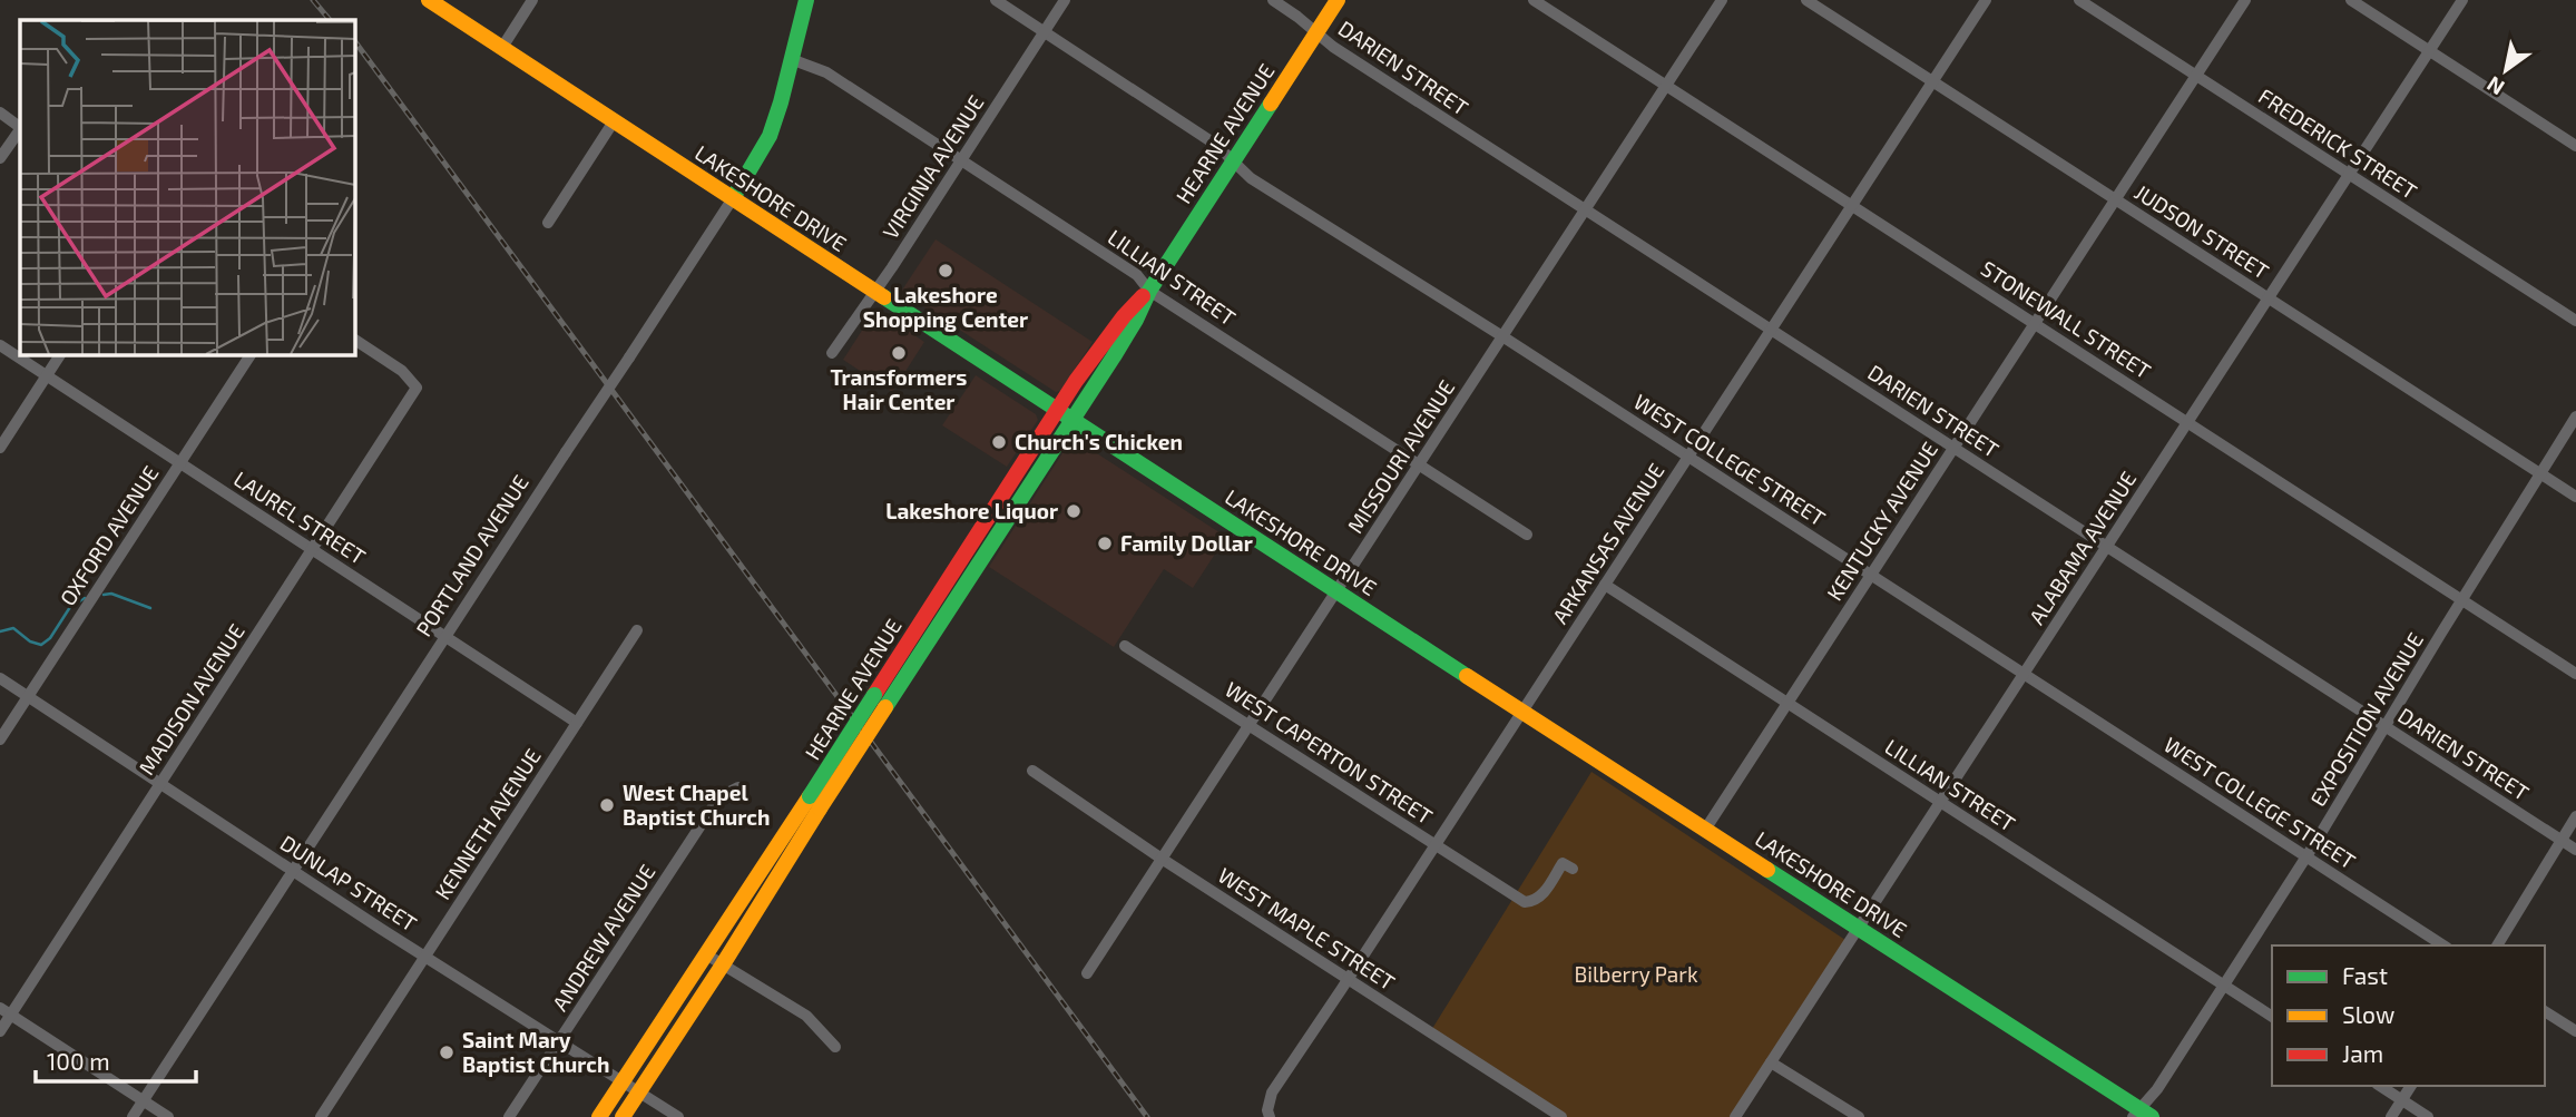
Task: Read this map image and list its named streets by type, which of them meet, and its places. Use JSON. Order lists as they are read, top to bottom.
{
  "streets": {
    "main road": ["HEARNE AVENUE", "LAKESHORE DRIVE", "PORTLAND AVENUE"],
    "street": [
      "DARIEN STREET",
      "FREDERICK STREET",
      "VIRGINIA AVENUE",
      "JUDSON STREET",
      "LILLIAN STREET",
      "STONEWALL STREET",
      "MISSOURI AVENUE",
      "WEST COLLEGE STREET",
      "LAUREL STREET",
      "KENTUCKY AVENUE",
      "OXFORD AVENUE",
      "ARKANSAS AVENUE",
      "ALABAMA AVENUE",
      "MADISON AVENUE",
      "EXPOSITION AVENUE",
      "WEST CAPERTON STREET",
      "KENNETH AVENUE",
      "DUNLAP STREET",
      "WEST MAPLE STREET",
      "ANDREW AVENUE"
    ]
  },
  "crossings": [
    ["DARIEN STREET", "HEARNE AVENUE"],
    ["DARIEN STREET", "MISSOURI AVENUE"],
    ["DARIEN STREET", "KENTUCKY AVENUE"],
    ["DARIEN STREET", "ARKANSAS AVENUE"],
    ["DARIEN STREET", "ALABAMA AVENUE"],
    ["DARIEN STREET", "EXPOSITION AVENUE"],
    ["HEARNE AVENUE", "LAKESHORE DRIVE"],
    ["HEARNE AVENUE", "LILLIAN STREET"],
    ["HEARNE AVENUE", "WEST COLLEGE STREET"],
    ["HEARNE AVENUE", "DUNLAP STREET"],
    ["FREDERICK STREET", "KENTUCKY AVENUE"],
    ["FREDERICK STREET", "ALABAMA AVENUE"],
    ["VIRGINIA AVENUE", "LAKESHORE DRIVE"],
    ["VIRGINIA AVENUE", "LILLIAN STREET"],
    ["VIRGINIA AVENUE", "WEST COLLEGE STREET"],
    ["LAKESHORE DRIVE", "MISSOURI AVENUE"],
    ["LAKESHORE DRIVE", "KENTUCKY AVENUE"],
    ["LAKESHORE DRIVE", "ARKANSAS AVENUE"],
    ["LAKESHORE DRIVE", "ALABAMA AVENUE"],
    ["LAKESHORE DRIVE", "PORTLAND AVENUE"],
    ["LAKESHORE DRIVE", "EXPOSITION AVENUE"],
    ["JUDSON STREET", "KENTUCKY AVENUE"],
    ["JUDSON STREET", "ARKANSAS AVENUE"],
    ["JUDSON STREET", "ALABAMA AVENUE"],
    ["JUDSON STREET", "EXPOSITION AVENUE"],
    ["LILLIAN STREET", "MISSOURI AVENUE"],
    ["LILLIAN STREET", "KENTUCKY AVENUE"],
    ["LILLIAN STREET", "ARKANSAS AVENUE"],
    ["LILLIAN STREET", "ALABAMA AVENUE"],
    ["LILLIAN STREET", "PORTLAND AVENUE"],
    ["LILLIAN STREET", "EXPOSITION AVENUE"],
    ["STONEWALL STREET", "MISSOURI AVENUE"],
    ["STONEWALL STREET", "KENTUCKY AVENUE"],
    ["STONEWALL STREET", "ARKANSAS AVENUE"],
    ["STONEWALL STREET", "ALABAMA AVENUE"],
    ["STONEWALL STREET", "EXPOSITION AVENUE"],
    ["MISSOURI AVENUE", "WEST COLLEGE STREET"],
    ["MISSOURI AVENUE", "WEST CAPERTON STREET"],
    ["MISSOURI AVENUE", "WEST MAPLE STREET"],
    ["WEST COLLEGE STREET", "KENTUCKY AVENUE"],
    ["WEST COLLEGE STREET", "ARKANSAS AVENUE"],
    ["WEST COLLEGE STREET", "ALABAMA AVENUE"],
    ["WEST COLLEGE STREET", "EXPOSITION AVENUE"],
    ["LAUREL STREET", "OXFORD AVENUE"],
    ["LAUREL STREET", "PORTLAND AVENUE"],
    ["LAUREL STREET", "MADISON AVENUE"],
    ["LAUREL STREET", "KENNETH AVENUE"],
    ["OXFORD AVENUE", "DUNLAP STREET"],
    ["ARKANSAS AVENUE", "WEST CAPERTON STREET"],
    ["ARKANSAS AVENUE", "WEST MAPLE STREET"],
    ["PORTLAND AVENUE", "DUNLAP STREET"],
    ["MADISON AVENUE", "DUNLAP STREET"],
    ["KENNETH AVENUE", "DUNLAP STREET"],
    ["DUNLAP STREET", "ANDREW AVENUE"]
  ],
  "parks": ["Bilberry Park"],
  "places": [
    "Lakeshore Shopping Center",
    "Transformers Hair Center",
    "Church's Chicken",
    "Lakeshore Liquor",
    "Family Dollar",
    "West Chapel Baptist Church",
    "Saint Mary Baptist Church"
  ],
  "legend": ["Fast", "Slow", "Jam"],
  "scale_bar": "100 m",
  "north": "bottom left"
}
